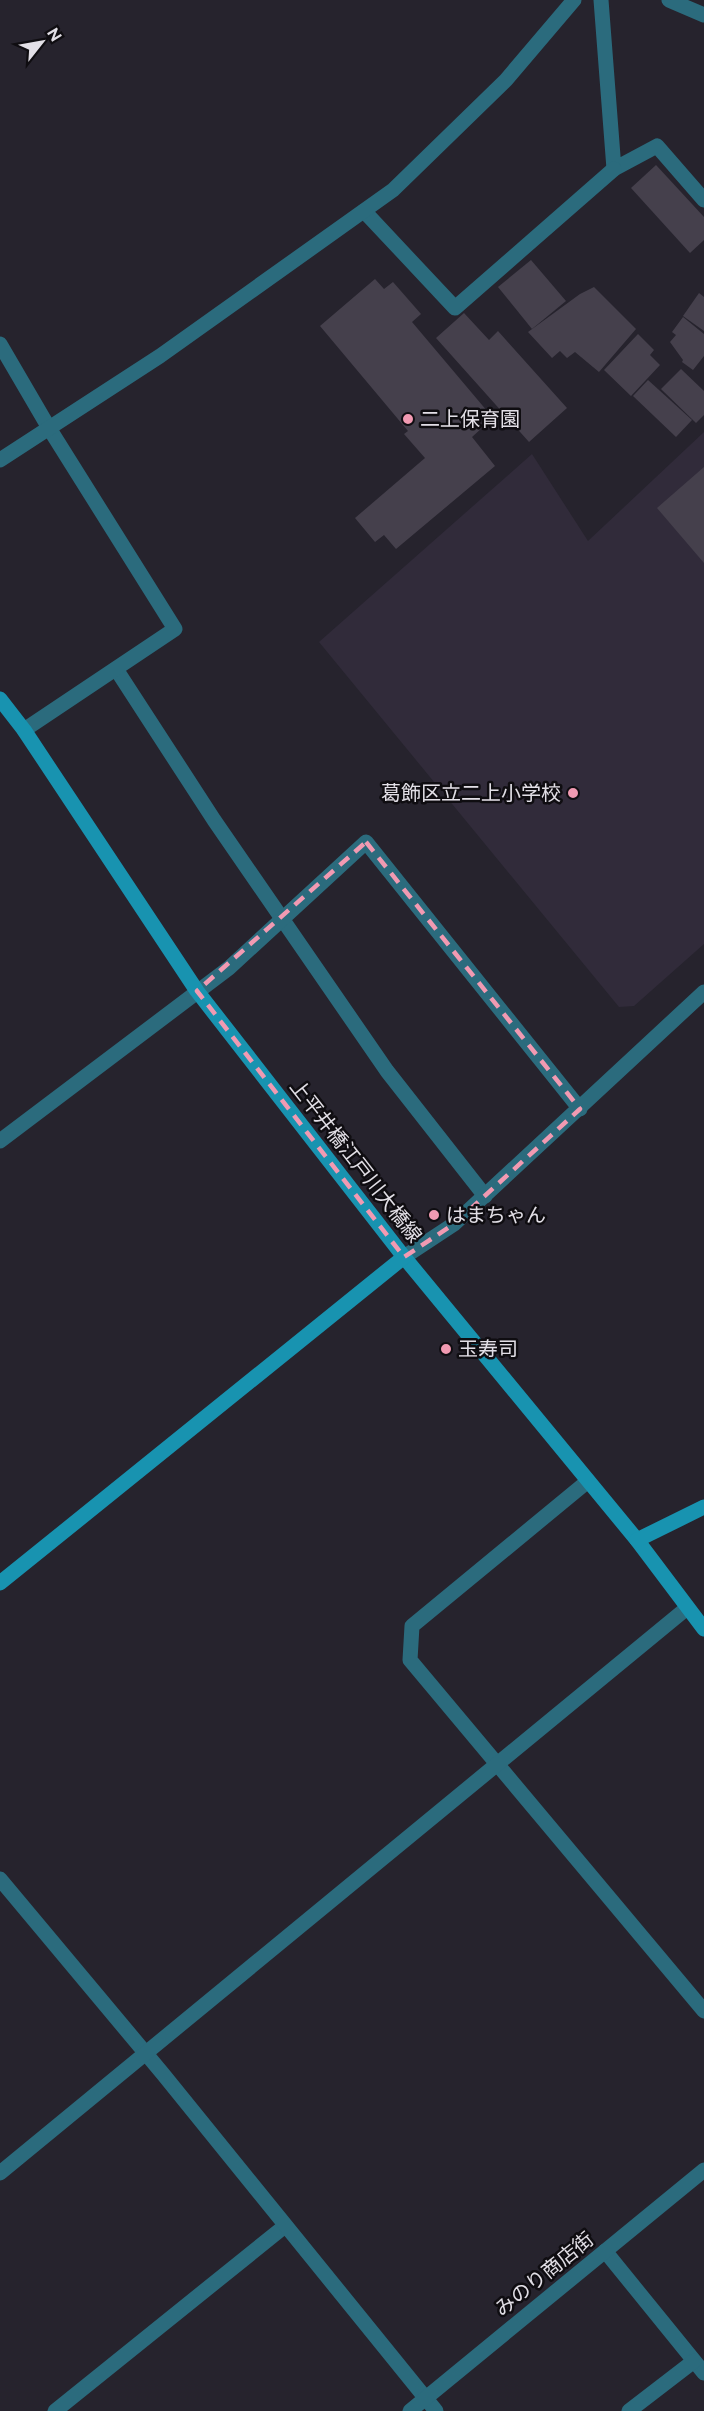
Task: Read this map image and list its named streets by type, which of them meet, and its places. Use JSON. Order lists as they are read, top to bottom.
{
  "streets": {
    "street": ["上平井橋江戸川大橋線", "みのり商店街"]
  },
  "places": [
    "二上保育園",
    "葛飾区立二上小学校",
    "はまちゃん",
    "玉寿司"
  ],
  "north": "top right"
}
